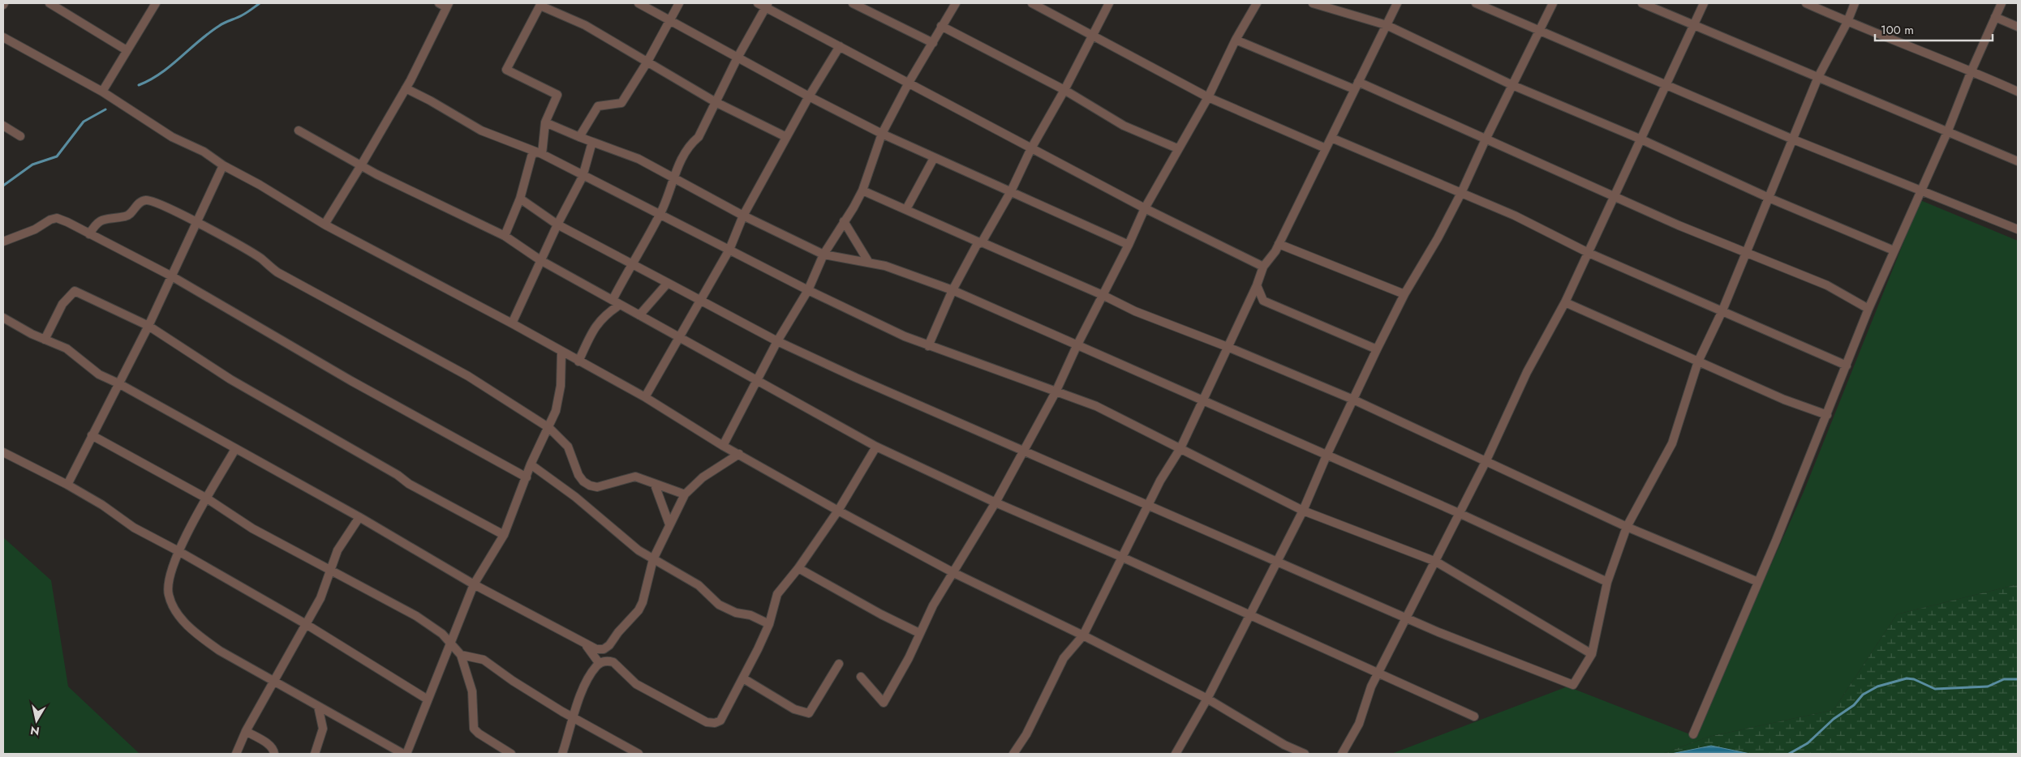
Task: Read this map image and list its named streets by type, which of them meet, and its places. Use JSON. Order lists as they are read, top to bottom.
{
  "scale_bar": "100 m",
  "north": "bottom"
}
